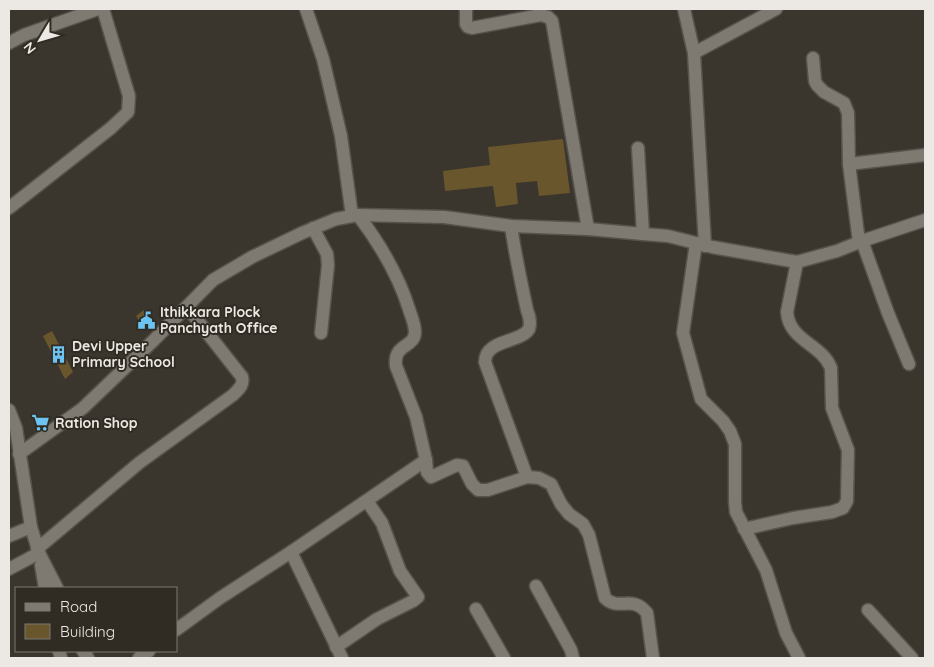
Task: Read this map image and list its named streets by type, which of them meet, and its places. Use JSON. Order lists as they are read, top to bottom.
{
  "places": {
    "public building": ["Ithikkara Plock Panchyath Office"],
    "building": ["Devi Upper Primary School"],
    "supermarket": ["Ration Shop"]
  },
  "legend": ["Road", "Building"],
  "north": "bottom left"
}
